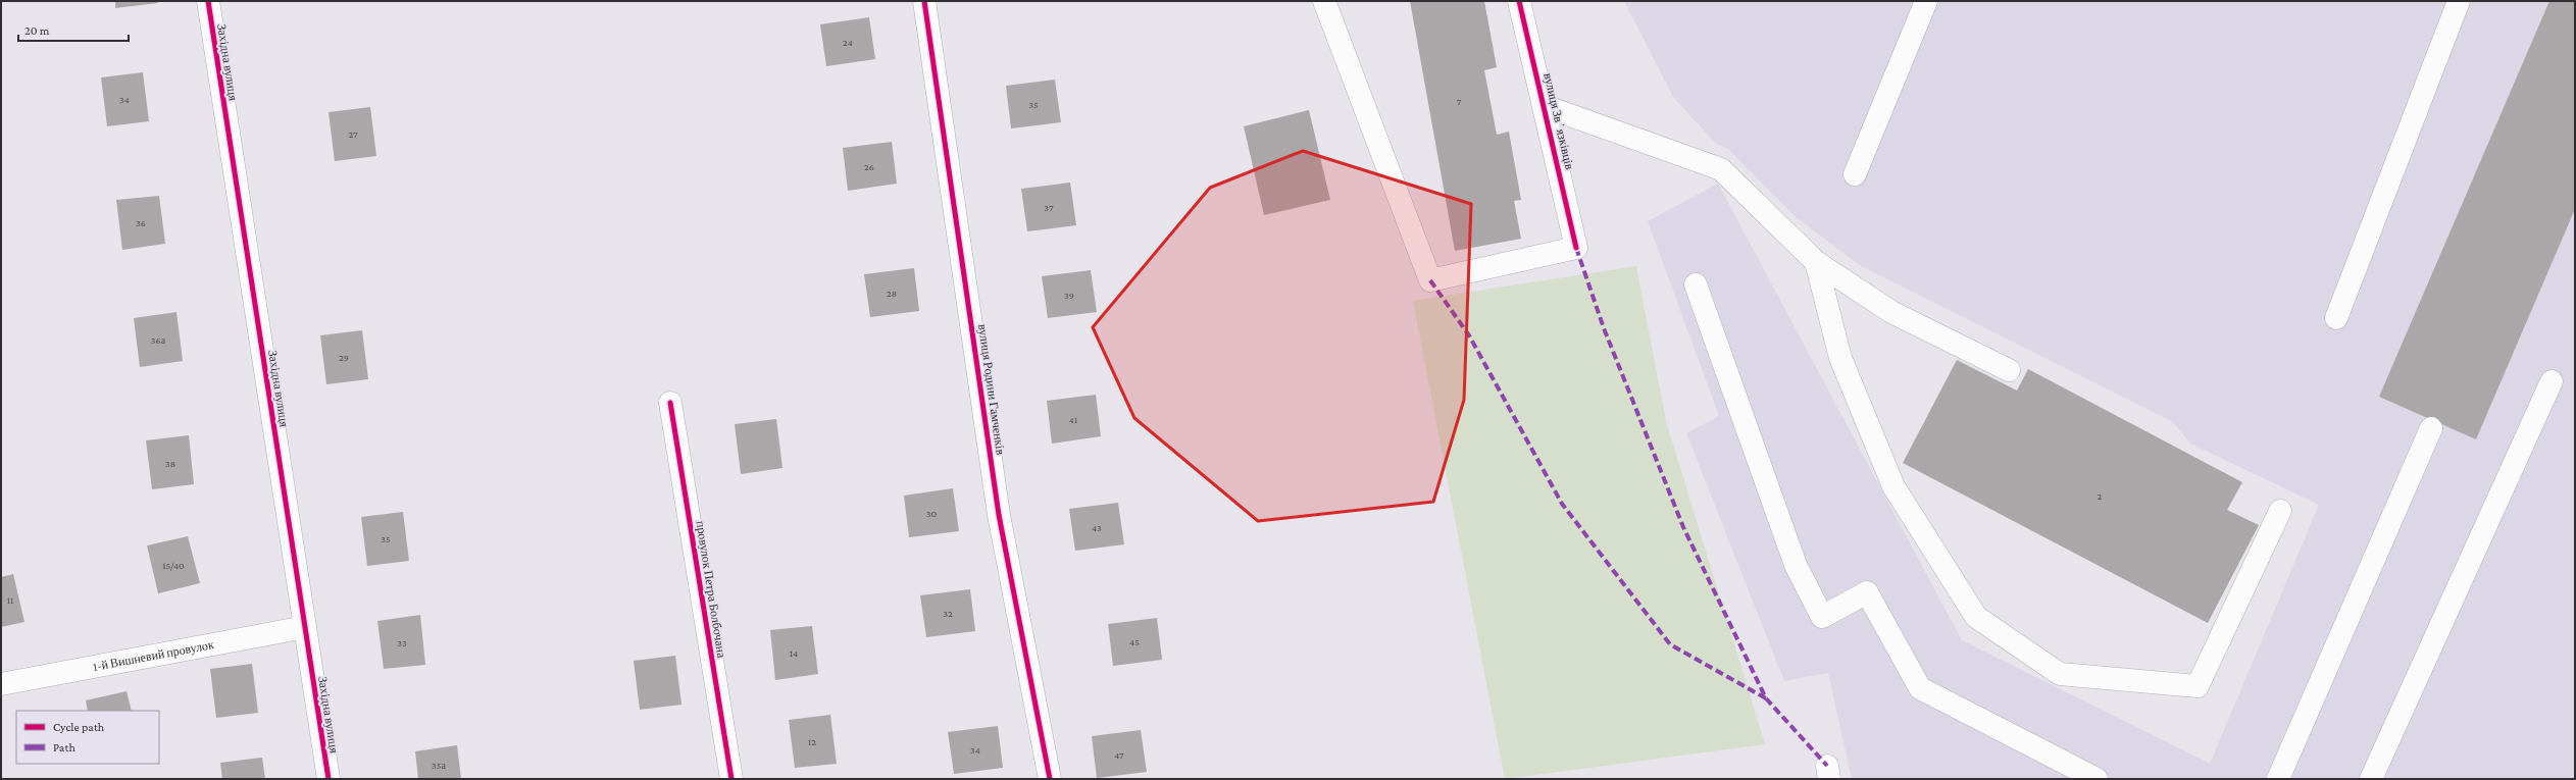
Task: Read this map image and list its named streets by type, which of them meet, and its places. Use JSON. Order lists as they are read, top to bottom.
{
  "streets": {
    "street": [
      "Західна вулиця",
      "вулиця Звʼязківців",
      "вулиця Родини Гамченків",
      "провулок Петра Болбочана",
      "1-й Вишневий провулок"
    ]
  },
  "crossings": [
    ["Західна вулиця", "1-й Вишневий провулок"]
  ],
  "house_numbers": [
    "24",
    "34",
    "7",
    "35",
    "27",
    "26",
    "37",
    "36",
    "28",
    "39",
    "36а",
    "29",
    "41",
    "38",
    "2",
    "30",
    "43",
    "35",
    "15/40",
    "11",
    "32",
    "45",
    "33",
    "14",
    "12",
    "34",
    "47",
    "35а"
  ],
  "legend": ["Cycle path", "Path"],
  "scale_bar": "20 m"
}
